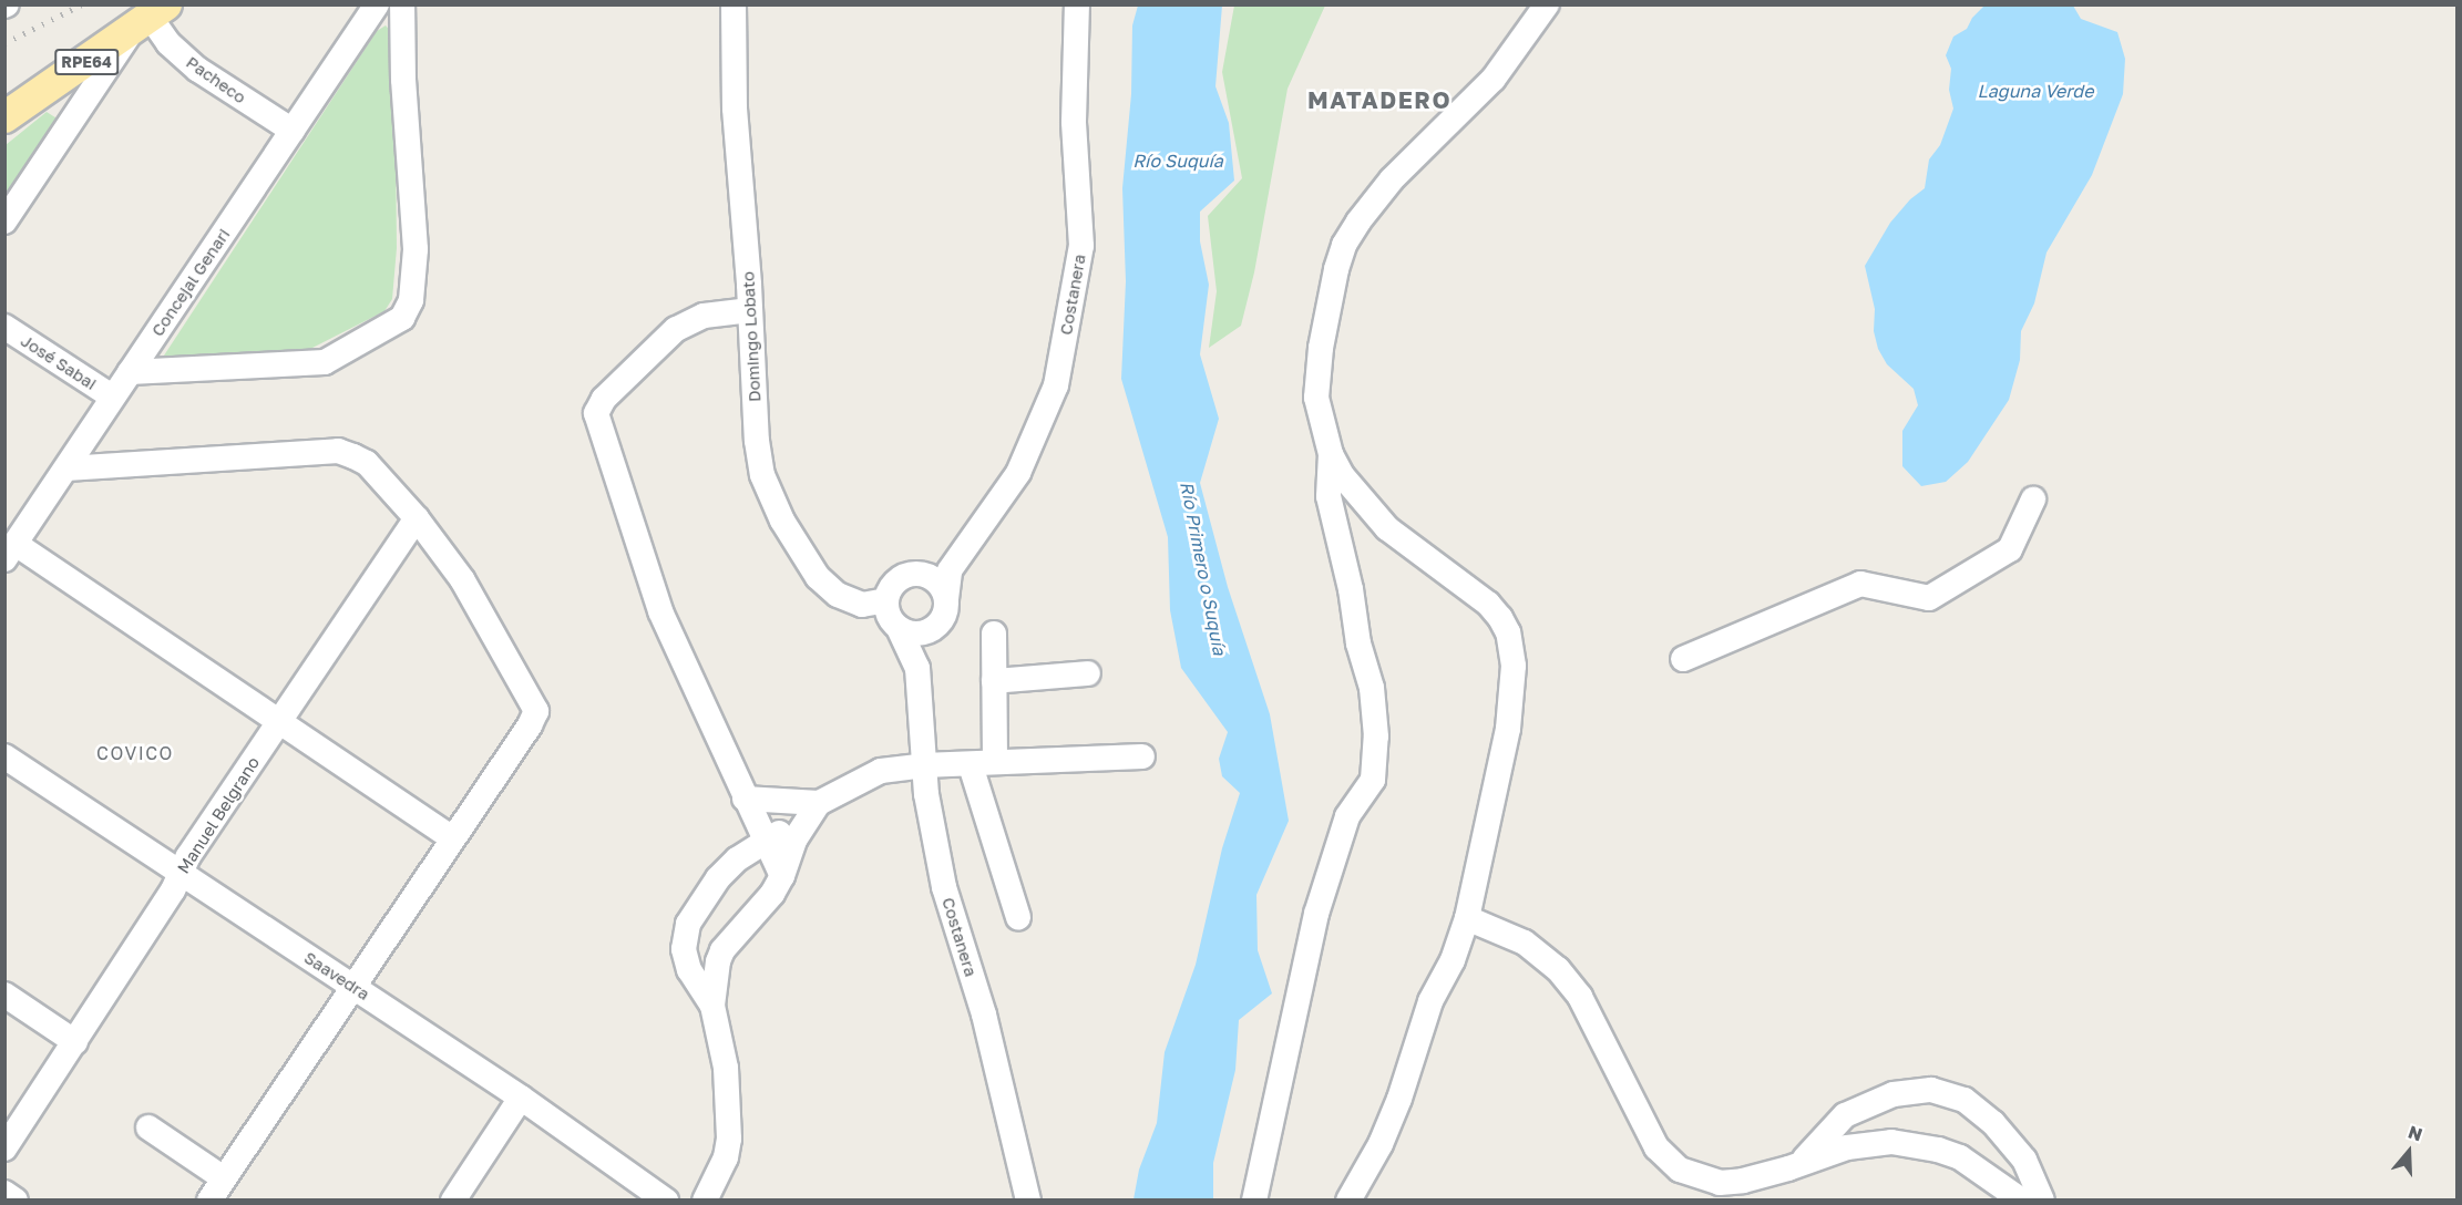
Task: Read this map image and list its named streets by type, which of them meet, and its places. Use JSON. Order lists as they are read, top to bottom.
{
  "streets": {
    "main road": ["RPE64"],
    "street": [
      "Pacheco",
      "Concejal Genari",
      "Costanera",
      "Domingo Lobato",
      "José Sabai",
      "Manuel Belgrano",
      "Saavedra"
    ]
  },
  "crossings": [
    ["RPE64", "Pacheco"],
    ["Pacheco", "Concejal Genari"],
    ["Concejal Genari", "José Sabai"],
    ["Costanera", "Domingo Lobato"],
    ["Manuel Belgrano", "Saavedra"]
  ],
  "districts": ["MATADERO", "COVICO"],
  "water": ["Laguna Verde", "Río Suquía", "Río Primero o Suquía"],
  "north": "top"
}
